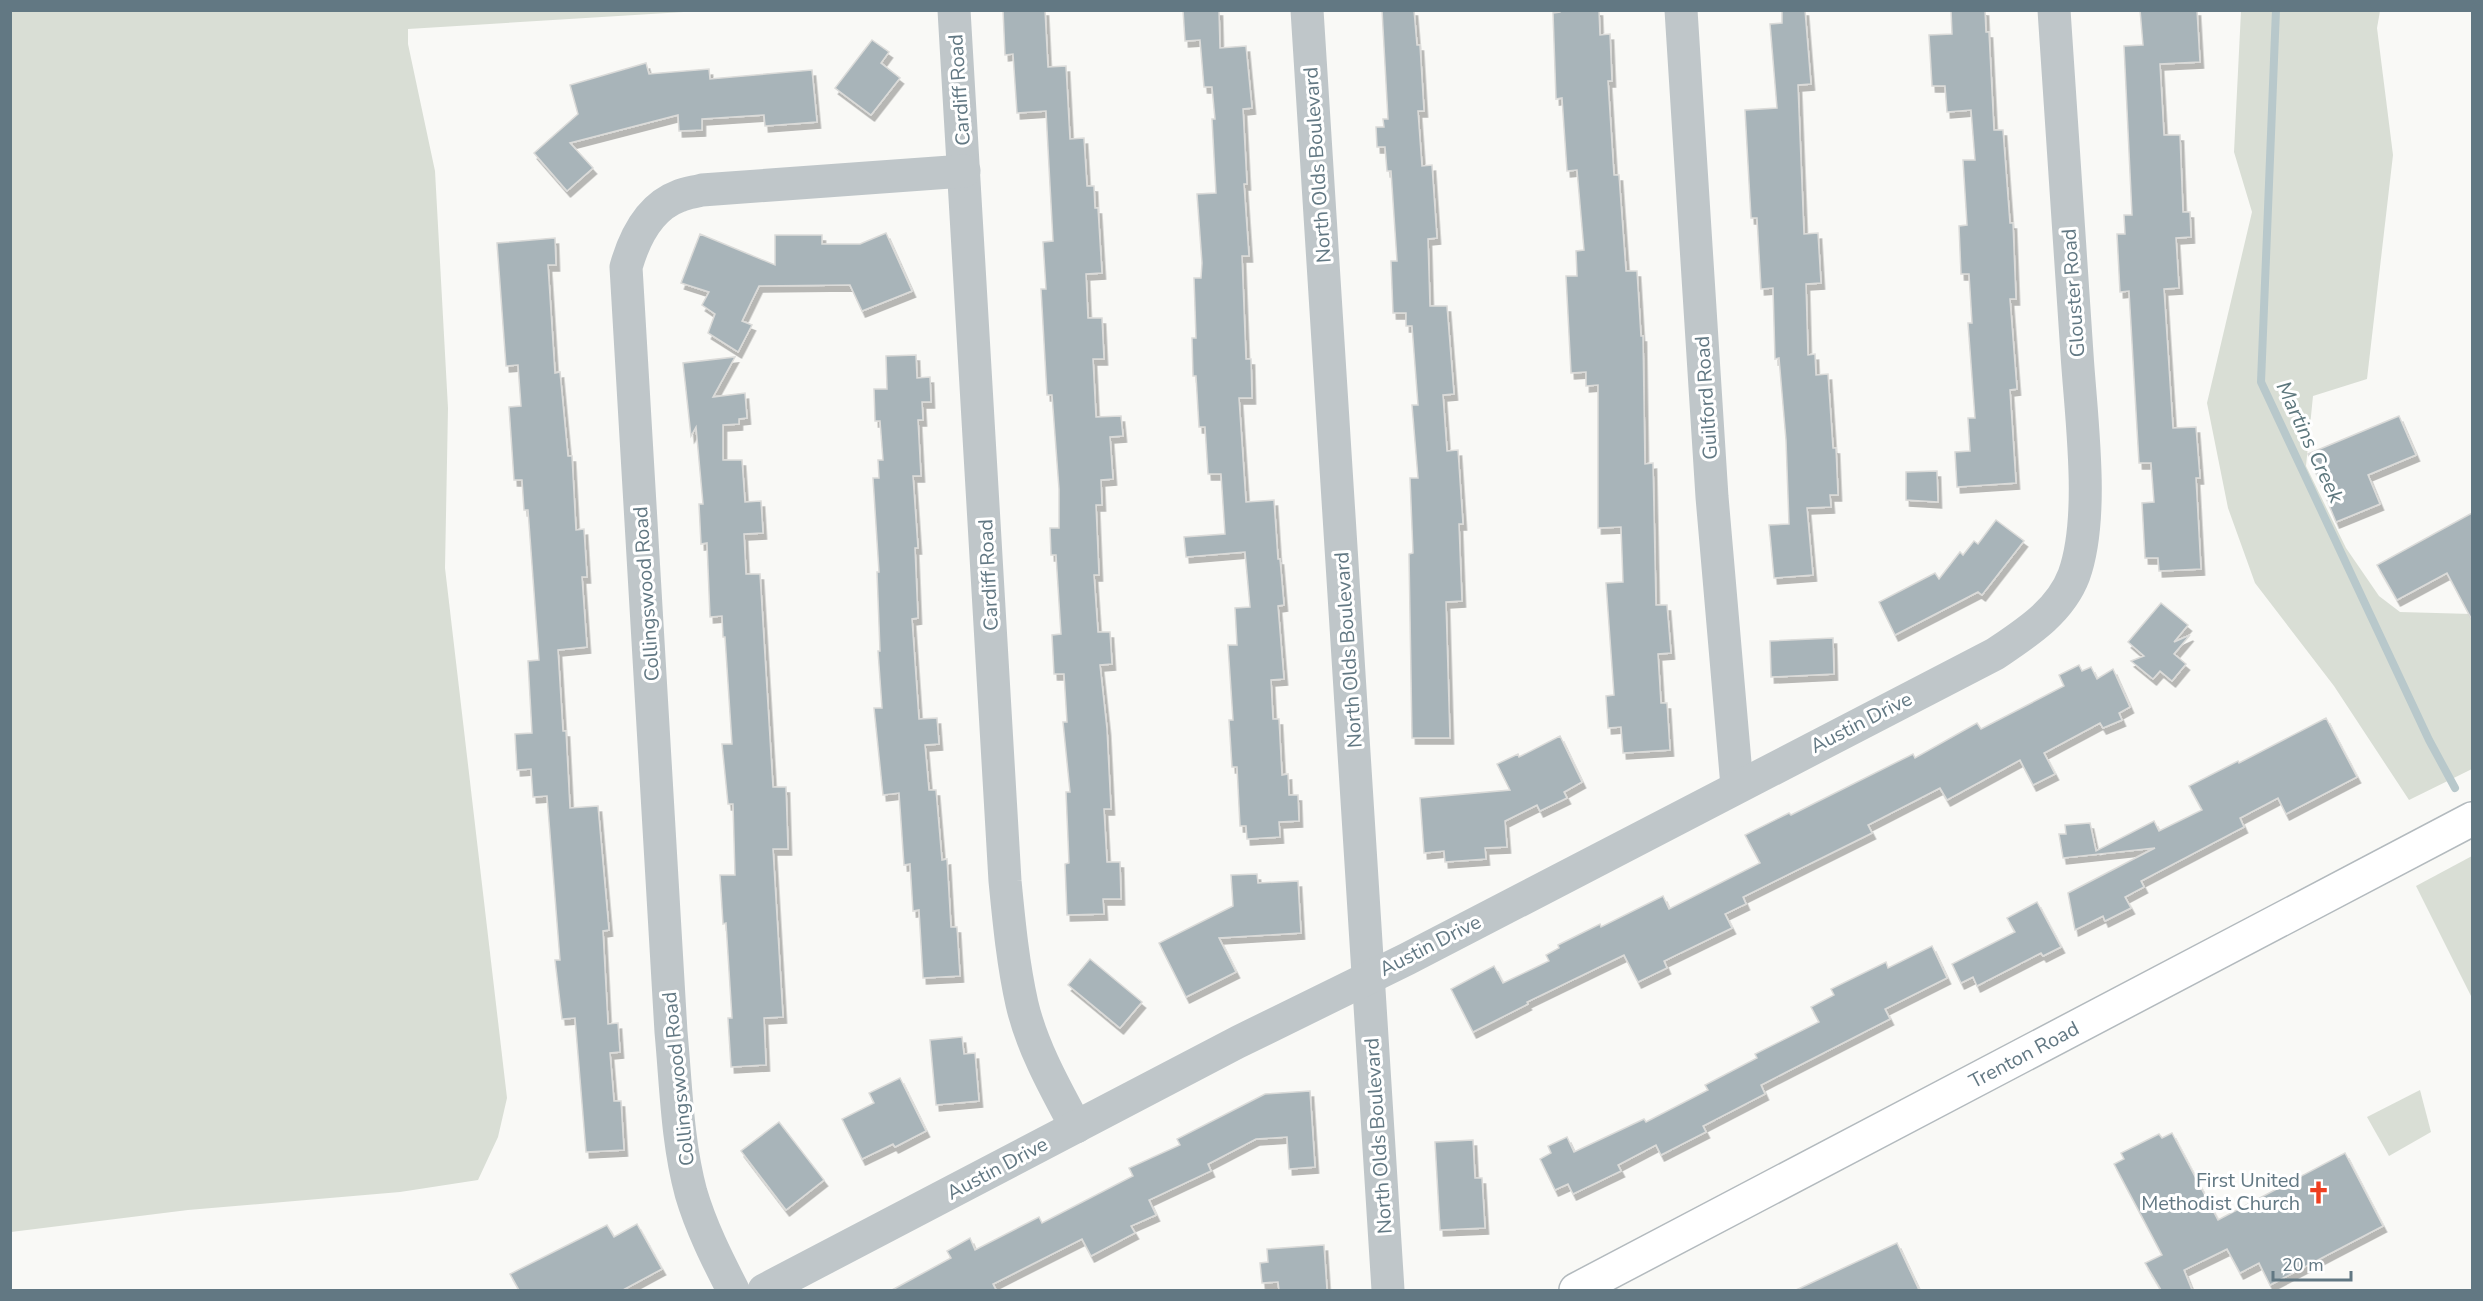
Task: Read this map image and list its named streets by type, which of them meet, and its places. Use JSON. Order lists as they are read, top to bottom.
{
  "streets": {
    "main road": ["Trenton Road"],
    "street": [
      "Cardiff Road",
      "North Olds Boulevard",
      "Glouster Road",
      "Guilford Road",
      "Collingswood Road",
      "Austin Drive"
    ]
  },
  "crossings": [
    ["Cardiff Road", "Collingswood Road"],
    ["Cardiff Road", "Austin Drive"],
    ["North Olds Boulevard", "Austin Drive"],
    ["Glouster Road", "Austin Drive"],
    ["Guilford Road", "Austin Drive"]
  ],
  "water": ["Martins Creek"],
  "places": {
    "church": ["First United Methodist Church"]
  },
  "scale_bar": "20 m"
}
